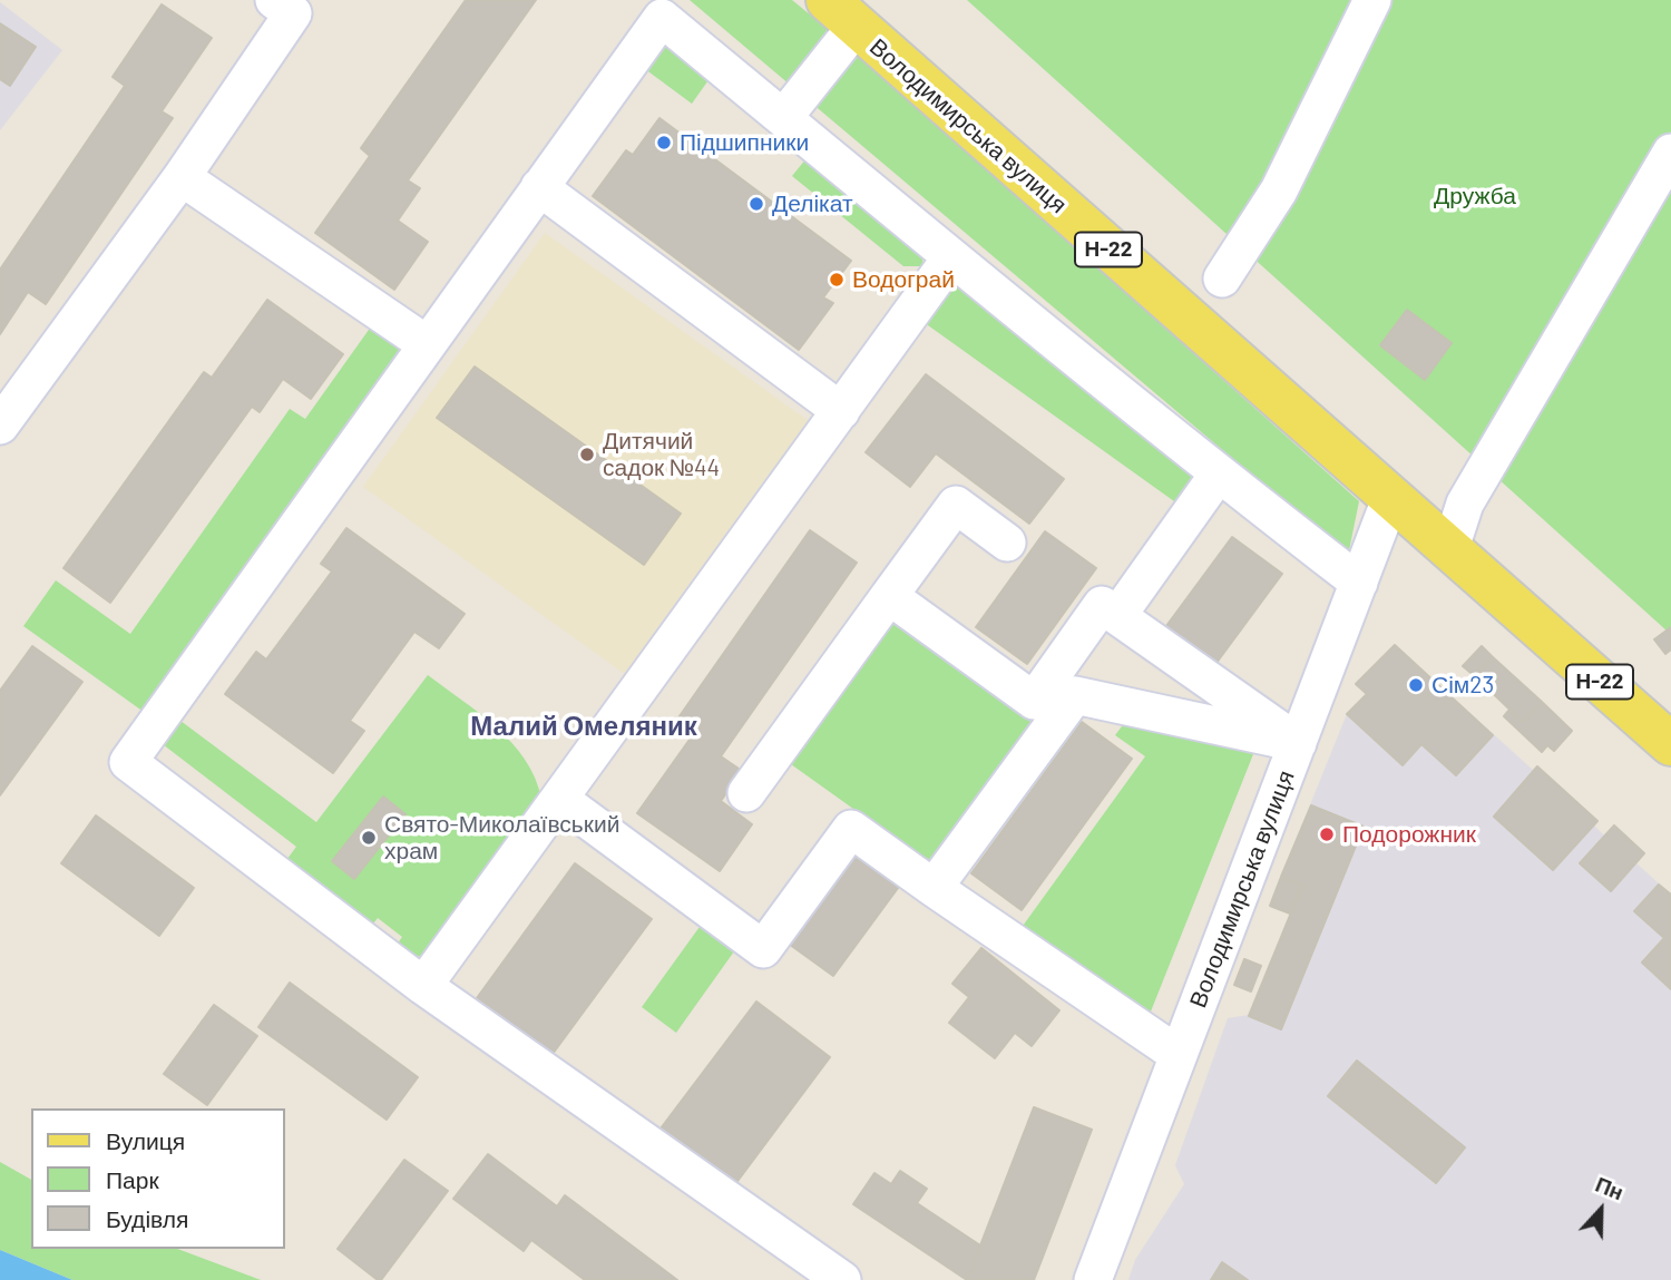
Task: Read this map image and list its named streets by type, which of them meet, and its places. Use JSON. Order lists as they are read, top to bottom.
{
  "streets": {
    "main road": ["Володимирська вулиця", "Н-22"]
  },
  "districts": ["Малий Омеляник"],
  "parks": ["Дружба"],
  "places": [
    "Підшипники",
    "Делікат",
    "Водограй",
    "Дитячий садок №44",
    "Сім23",
    "Подорожник",
    "Свято-Миколаївський храм"
  ],
  "legend": ["Вулиця", "Парк", "Будівля"],
  "north": "top"
}
